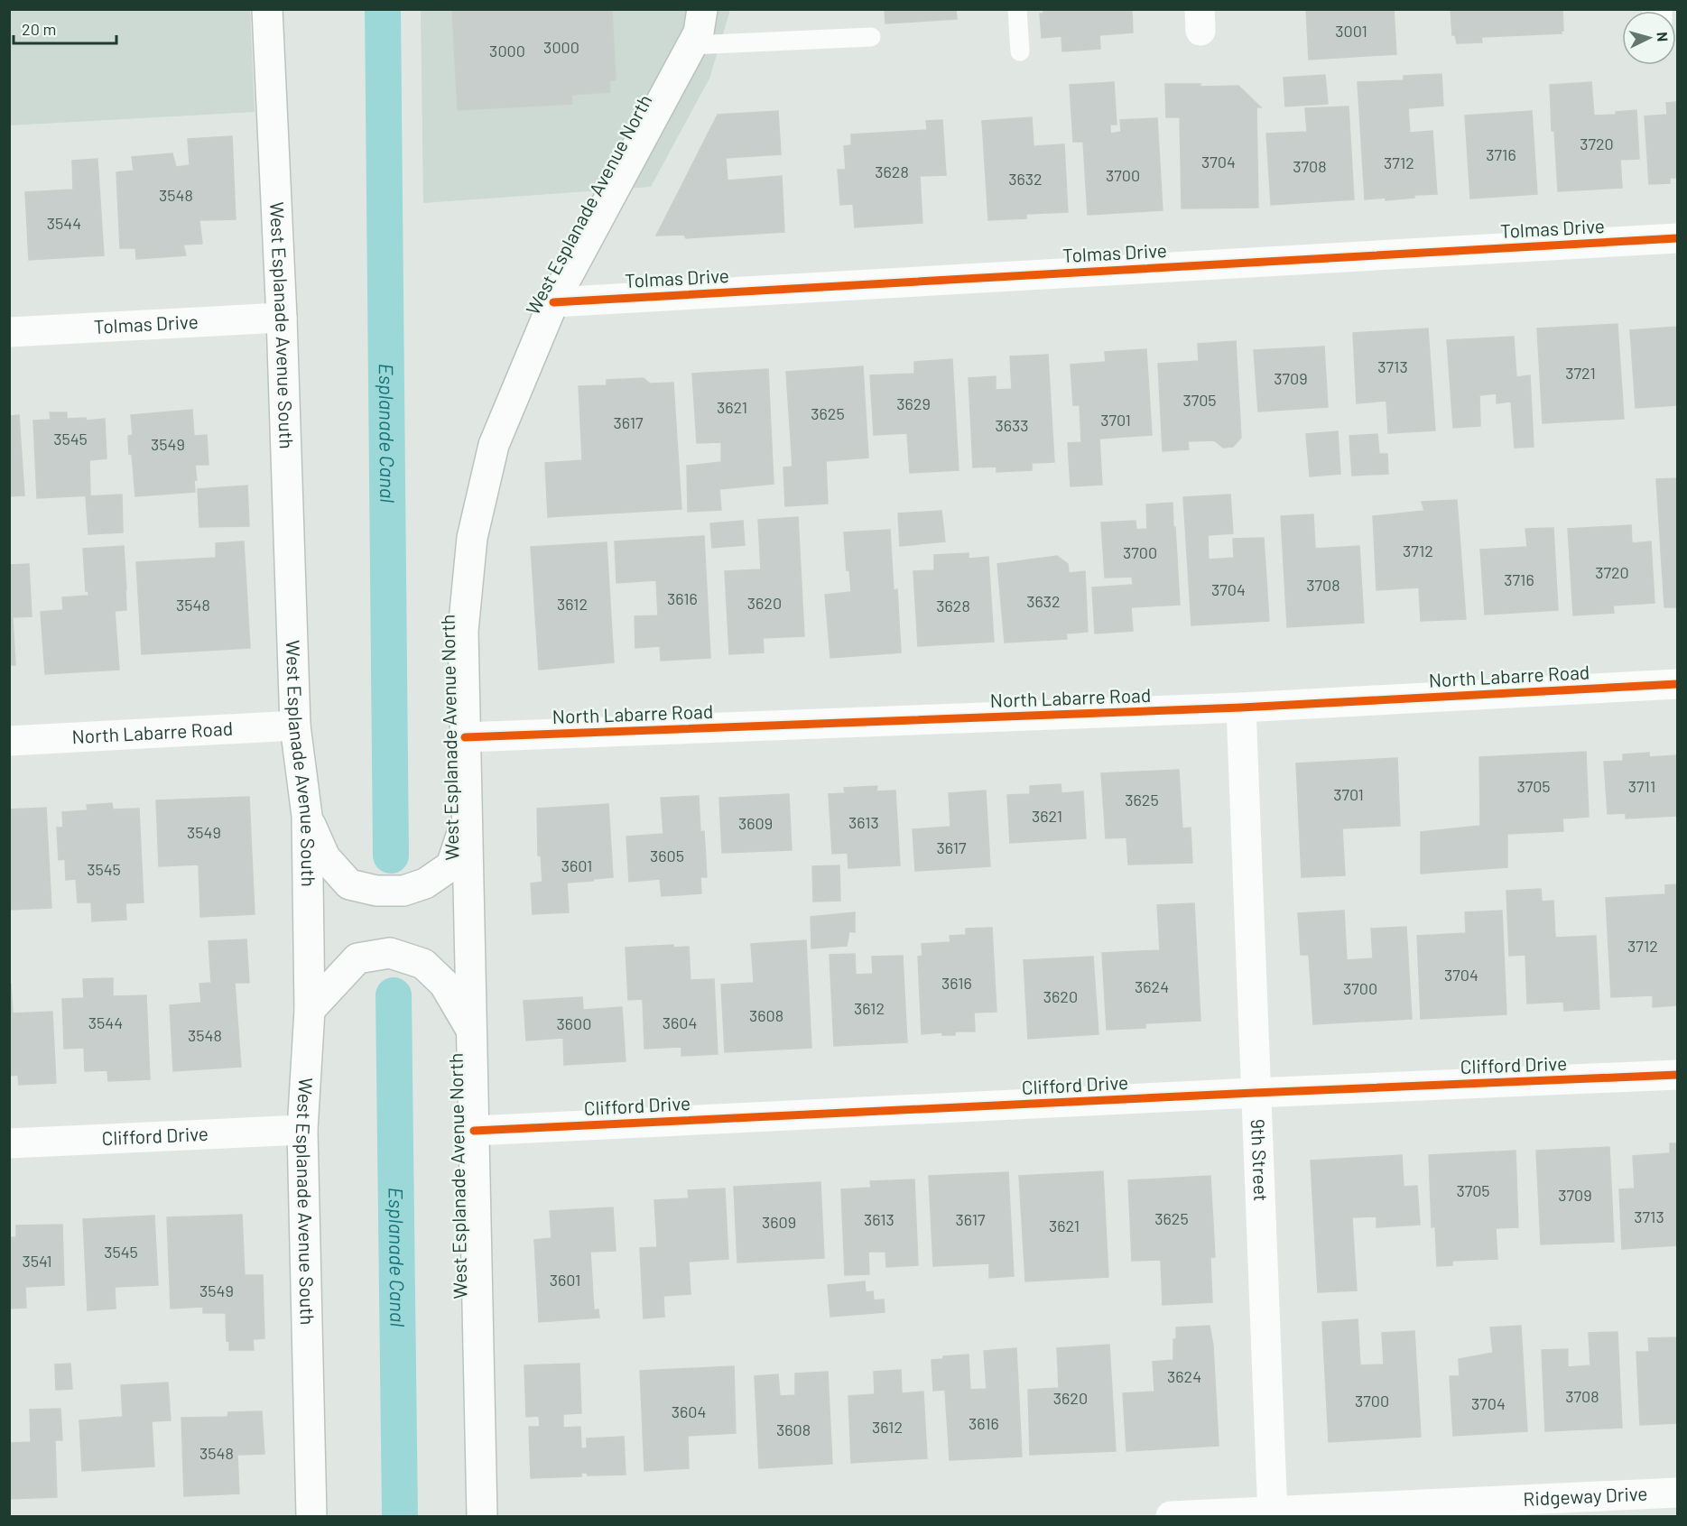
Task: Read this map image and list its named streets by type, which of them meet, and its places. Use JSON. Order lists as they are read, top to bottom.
{
  "streets": {
    "street": [
      "West Esplanade Avenue North",
      "Tolmas Drive",
      "West Esplanade Avenue South",
      "North Labarre Road",
      "Clifford Drive",
      "9th Street",
      "Ridgeway Drive"
    ]
  },
  "crossings": [
    ["West Esplanade Avenue North", "Tolmas Drive"],
    ["West Esplanade Avenue North", "North Labarre Road"],
    ["West Esplanade Avenue North", "Clifford Drive"],
    ["Tolmas Drive", "West Esplanade Avenue South"],
    ["West Esplanade Avenue South", "North Labarre Road"],
    ["West Esplanade Avenue South", "Clifford Drive"],
    ["North Labarre Road", "9th Street"],
    ["Clifford Drive", "9th Street"],
    ["9th Street", "Ridgeway Drive"]
  ],
  "water": ["Esplanade Canal"],
  "house_numbers": [
    "3001",
    "3000",
    "3000",
    "3720",
    "3716",
    "3704",
    "3712",
    "3708",
    "3628",
    "3700",
    "3632",
    "3548",
    "3544",
    "3713",
    "3721",
    "3709",
    "3705",
    "3629",
    "3621",
    "3625",
    "3701",
    "3617",
    "3633",
    "3545",
    "3549",
    "3712",
    "3700",
    "3720",
    "3716",
    "3708",
    "3704",
    "3616",
    "3632",
    "3620",
    "3612",
    "3548",
    "3628",
    "3705",
    "3711",
    "3701",
    "3625",
    "3621",
    "3613",
    "3609",
    "3549",
    "3617",
    "3605",
    "3601",
    "3545",
    "3712",
    "3704",
    "3616",
    "3624",
    "3700",
    "3620",
    "3612",
    "3608",
    "3544",
    "3604",
    "3600",
    "3548",
    "3705",
    "3709",
    "3713",
    "3625",
    "3613",
    "3617",
    "3609",
    "3621",
    "3545",
    "3541",
    "3601",
    "3549",
    "3624",
    "3708",
    "3620",
    "3700",
    "3704",
    "3604",
    "3616",
    "3612",
    "3608",
    "3548"
  ],
  "scale_bar": "20 m",
  "north": "right"
}
